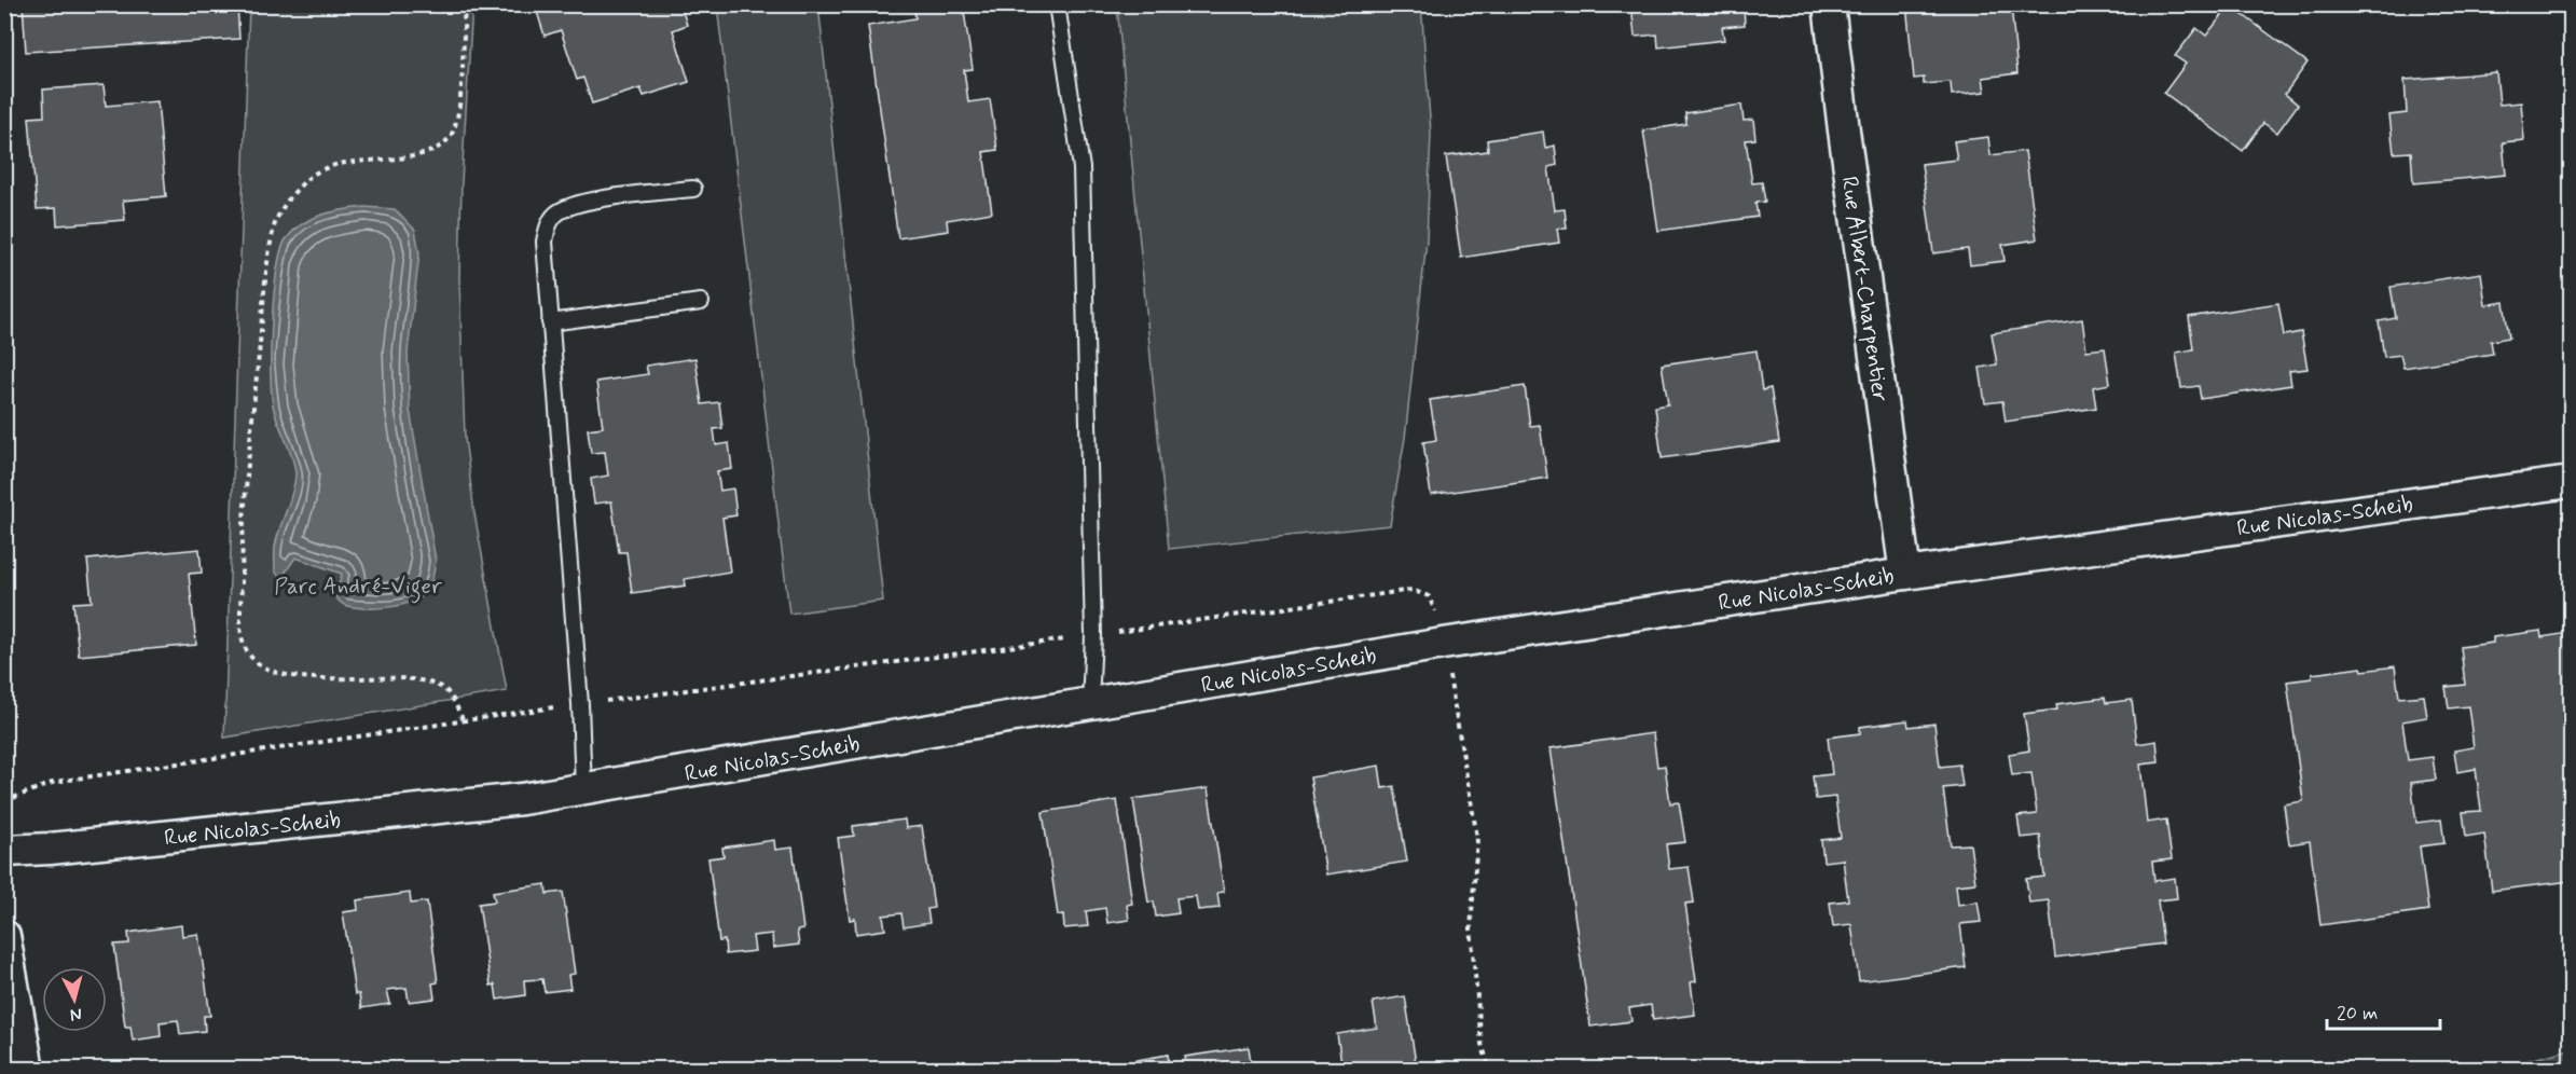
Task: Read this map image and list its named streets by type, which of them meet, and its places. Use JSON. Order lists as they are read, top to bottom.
{
  "streets": {
    "street": ["Rue Albert-Charpentier", "Rue Nicolas-Scheib"]
  },
  "crossings": [
    ["Rue Albert-Charpentier", "Rue Nicolas-Scheib"]
  ],
  "parks": ["Parc André-Viger"],
  "scale_bar": "20 m",
  "north": "bottom"
}
